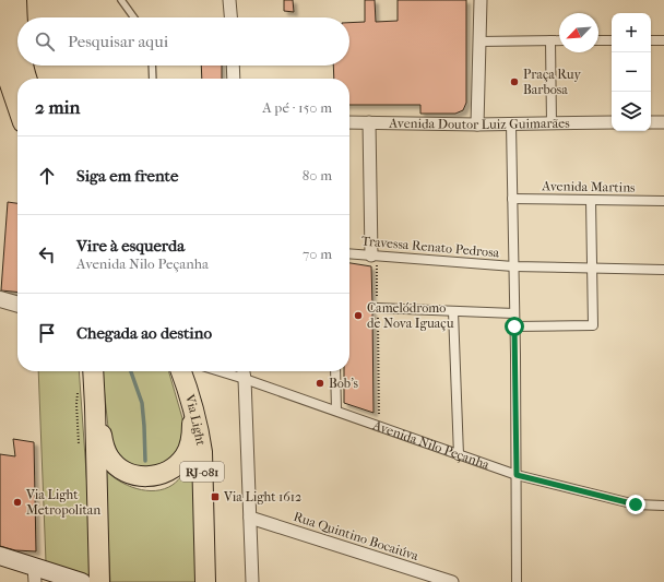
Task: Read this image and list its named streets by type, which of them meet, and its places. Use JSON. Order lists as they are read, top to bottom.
{
  "streets": {
    "main road": ["Via Light", "RJ-081"],
    "street": [
      "Avenida Doutor Luiz Guimarães",
      "Avenida Martins",
      "Travessa Renato Pedrosa",
      "Avenida Nilo Peçanha",
      "Rua Quintino Bocaiúva"
    ]
  },
  "places": {
    "other": [
      "Praça Ruy Barbosa",
      "Camelódromo de Nova Iguaçu",
      "Bob's",
      "Via Light Metropolitan"
    ],
    "transit": ["Via Light 1612"]
  },
  "north": "bottom left",
  "page": {
    "map_buttons": ["+", "−"],
    "search": "Pesquisar aqui",
    "heading": ["2 min", "A pé · 150 m"],
    "list": [
      ["Siga em frente", "80 m"],
      ["Vire à esquerda", "Avenida Nilo Peçanha", "70 m"],
      "Chegada ao destino"
    ]
  }
}
